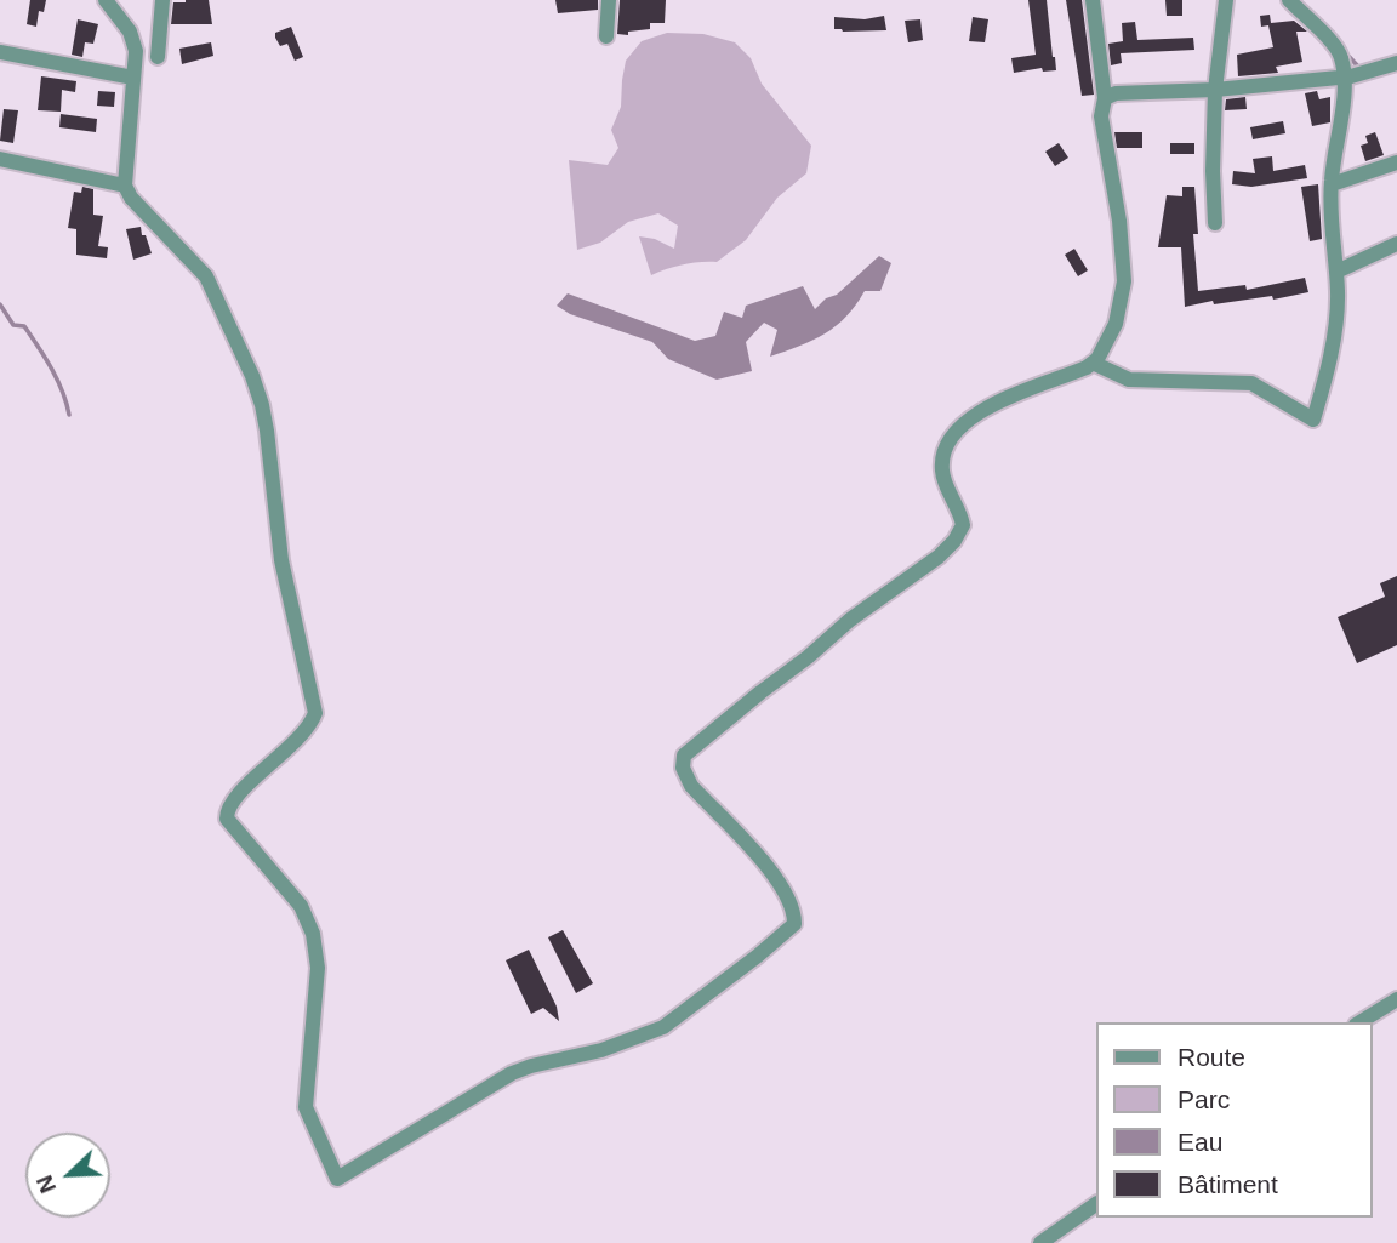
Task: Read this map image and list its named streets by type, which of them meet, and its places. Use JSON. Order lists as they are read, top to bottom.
{
  "legend": [
    "Route",
    "Parc",
    "Eau",
    "Bâtiment"
  ],
  "north": "bottom left"
}
